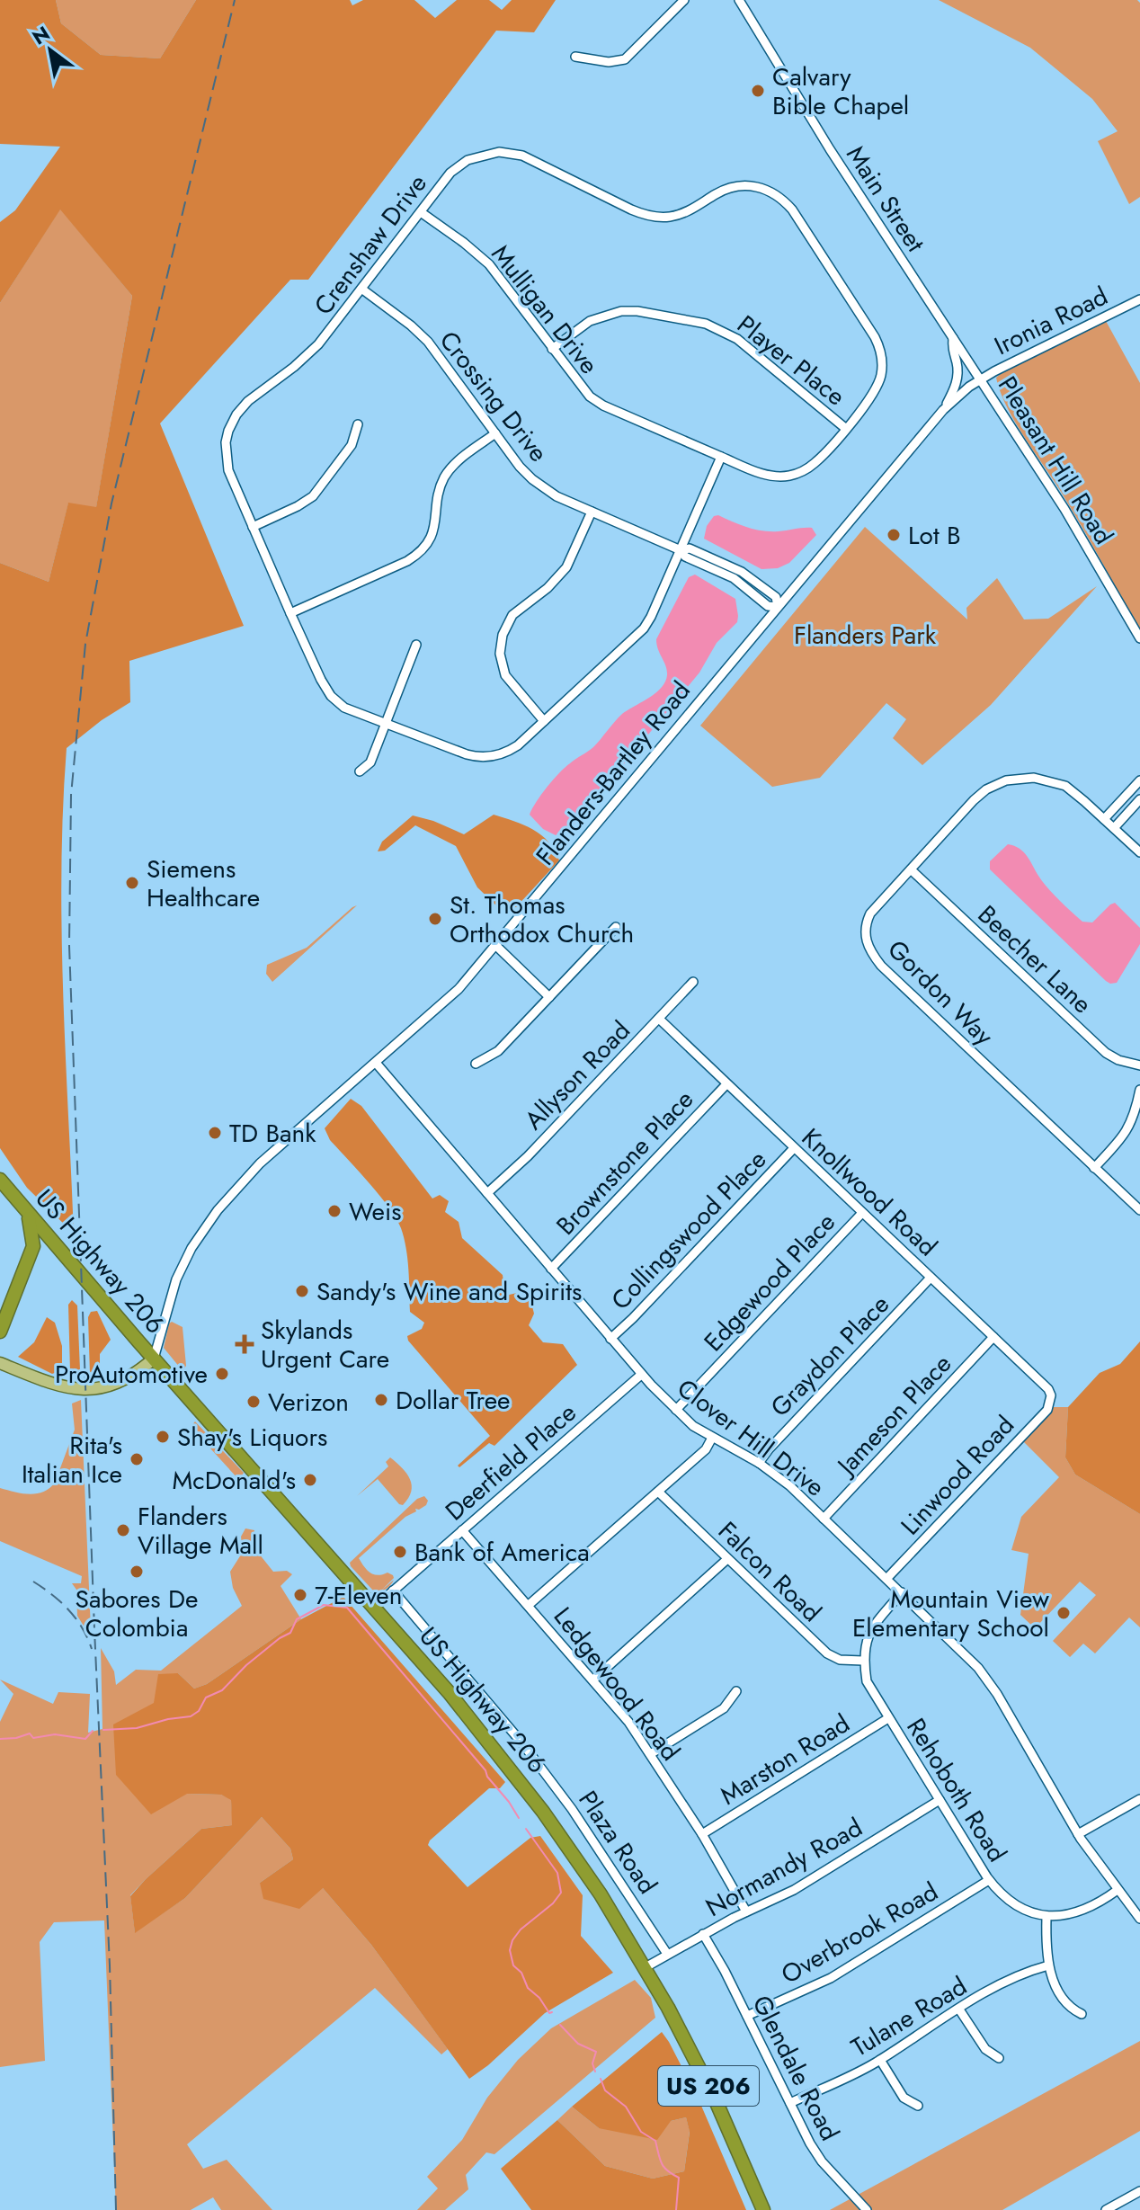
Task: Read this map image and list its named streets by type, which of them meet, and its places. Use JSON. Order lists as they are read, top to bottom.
{
  "streets": {
    "highway": ["US Highway 206", "US 206"],
    "street": [
      "Main Street",
      "Crenshaw Drive",
      "Mulligan Drive",
      "Ironia Road",
      "Player Place",
      "Crossing Drive",
      "Pleasant Hill Road",
      "Flanders-Bartley Road",
      "Beecher Lane",
      "Gordon Way",
      "Allyson Road",
      "Brownstone Place",
      "Knollwood Road",
      "Collingswood Place",
      "Edgewood Place",
      "Graydon Place",
      "Jameson Place",
      "Clover Hill Drive",
      "Deerfield Place",
      "Linwood Road",
      "Falcon Road",
      "Ledgewood Road",
      "Marston Road",
      "Rehoboth Road",
      "Plaza Road",
      "Normandy Road",
      "Overbrook Road",
      "Tulane Road",
      "Glendale Road"
    ]
  },
  "crossings": [
    ["Main Street", "Ironia Road"],
    ["Main Street", "Pleasant Hill Road"],
    ["Main Street", "Flanders-Bartley Road"],
    ["Crenshaw Drive", "Mulligan Drive"],
    ["Crenshaw Drive", "Player Place"],
    ["Crenshaw Drive", "Crossing Drive"],
    ["Mulligan Drive", "Player Place"],
    ["Ironia Road", "Pleasant Hill Road"],
    ["Ironia Road", "Flanders-Bartley Road"],
    ["Crossing Drive", "Flanders-Bartley Road"],
    ["Pleasant Hill Road", "Flanders-Bartley Road"],
    ["Flanders-Bartley Road", "US Highway 206"],
    ["Flanders-Bartley Road", "Clover Hill Drive"],
    ["Beecher Lane", "Gordon Way"],
    ["Allyson Road", "Knollwood Road"],
    ["Allyson Road", "Clover Hill Drive"],
    ["Brownstone Place", "Knollwood Road"],
    ["Brownstone Place", "Clover Hill Drive"],
    ["Knollwood Road", "Collingswood Place"],
    ["Knollwood Road", "Edgewood Place"],
    ["Knollwood Road", "Graydon Place"],
    ["Knollwood Road", "Jameson Place"],
    ["Knollwood Road", "Linwood Road"],
    ["Collingswood Place", "Clover Hill Drive"],
    ["US Highway 206", "Deerfield Place"],
    ["US Highway 206", "Normandy Road"],
    ["Edgewood Place", "Clover Hill Drive"],
    ["Graydon Place", "Clover Hill Drive"],
    ["Jameson Place", "Clover Hill Drive"],
    ["Clover Hill Drive", "Deerfield Place"],
    ["Clover Hill Drive", "Linwood Road"],
    ["Deerfield Place", "Ledgewood Road"],
    ["Deerfield Place", "Plaza Road"],
    ["Falcon Road", "Rehoboth Road"],
    ["Ledgewood Road", "Marston Road"],
    ["Ledgewood Road", "Normandy Road"],
    ["Marston Road", "Rehoboth Road"],
    ["Rehoboth Road", "Normandy Road"],
    ["Rehoboth Road", "Overbrook Road"],
    ["Plaza Road", "Normandy Road"],
    ["Normandy Road", "Glendale Road"],
    ["Overbrook Road", "Glendale Road"],
    ["Tulane Road", "Glendale Road"]
  ],
  "parks": ["Flanders Park"],
  "places": {
    "other": [
      "Calvary Bible Chapel",
      "Lot B",
      "Siemens Healthcare",
      "St. Thomas Orthodox Church",
      "TD Bank",
      "Weis",
      "Sandy's Wine and Spirits",
      "ProAutomotive",
      "Dollar Tree",
      "Verizon",
      "Shay's Liquors",
      "Rita's Italian Ice",
      "McDonald's",
      "Flanders Village Mall",
      "Bank of America",
      "Sabores De Colombia",
      "7-Eleven",
      "Mountain View Elementary School"
    ],
    "health": ["Skylands Urgent Care"]
  },
  "north": "top left"
}
